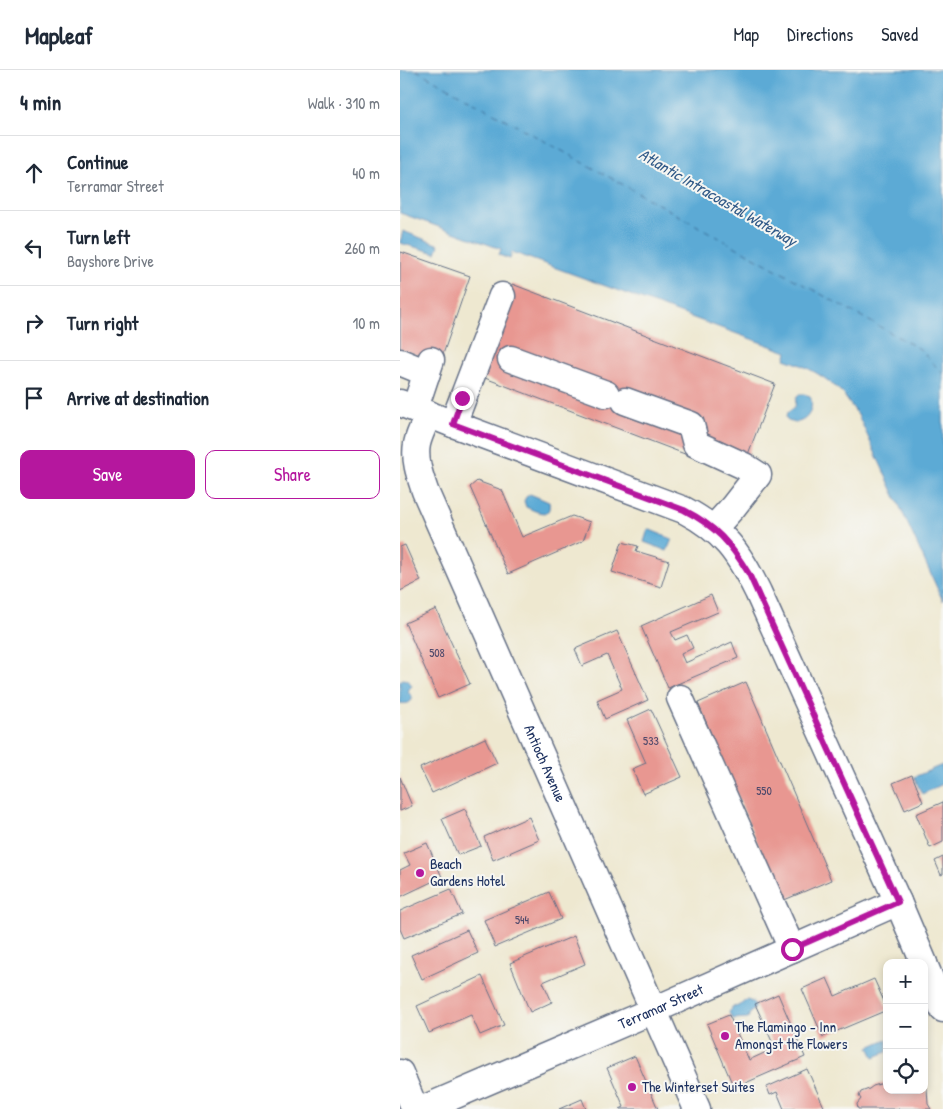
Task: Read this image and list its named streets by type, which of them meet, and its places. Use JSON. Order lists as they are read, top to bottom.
{
  "streets": {
    "street": ["Antioch Avenue", "Terramar Street"]
  },
  "crossings": [
    ["Antioch Avenue", "Terramar Street"]
  ],
  "water": ["Atlantic Intracoastal Waterway"],
  "places": ["Beach Gardens Hotel", "The Flamingo - Inn Amongst the Flowers", "The Winterset Suites"],
  "house_numbers": [
    "508",
    "533",
    "550",
    "544"
  ],
  "page": {
    "header": "Mapleaf",
    "nav": ["Map", "Directions", "Saved"],
    "heading": ["4 min", "Walk · 310 m"],
    "list": [
      ["Continue", "Terramar Street", "40 m"],
      ["Turn left", "Bayshore Drive", "260 m"],
      ["Turn right", "10 m"],
      "Arrive at destination"
    ],
    "buttons": ["Save", "Share"],
    "map_buttons": ["+", "−"]
  }
}
